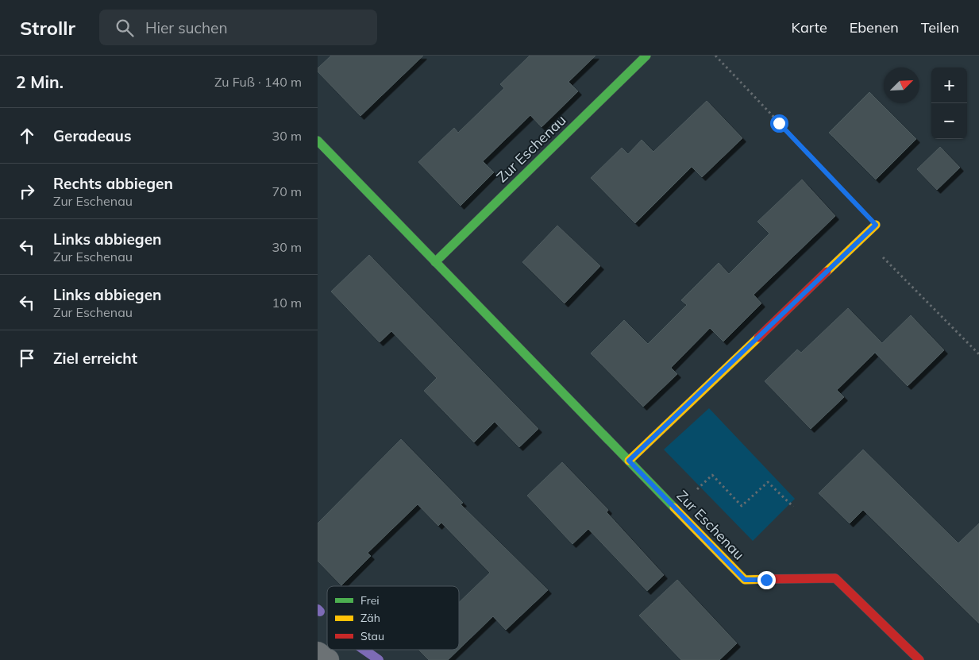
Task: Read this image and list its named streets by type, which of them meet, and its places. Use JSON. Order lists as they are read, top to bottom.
{
  "streets": {
    "street": ["Zur Eschenau"]
  },
  "legend": ["Frei", "Zäh", "Stau"],
  "north": "top right",
  "page": {
    "header": "Strollr",
    "search": "Hier suchen",
    "nav": ["Karte", "Ebenen", "Teilen"],
    "heading": ["2 Min.", "Zu Fuß · 140 m"],
    "map_buttons": ["+", "−"],
    "list": [
      ["Geradeaus", "30 m"],
      ["Rechts abbiegen", "Zur Eschenau", "70 m"],
      ["Links abbiegen", "Zur Eschenau", "30 m"],
      ["Links abbiegen", "Zur Eschenau", "10 m"],
      "Ziel erreicht"
    ]
  }
}
